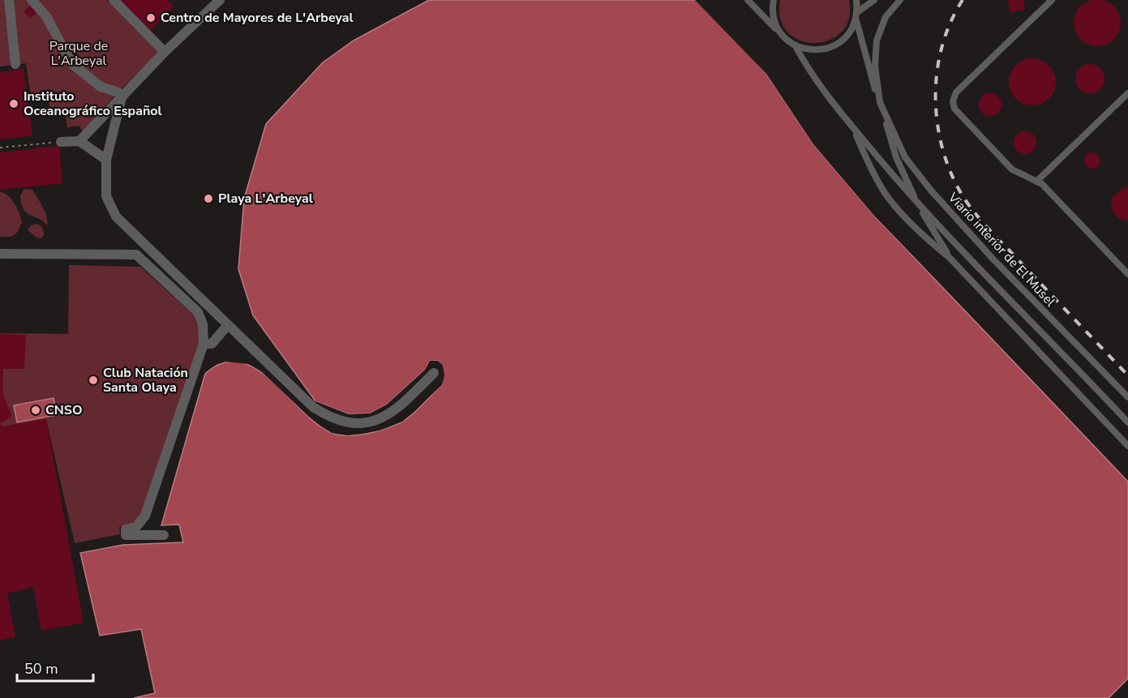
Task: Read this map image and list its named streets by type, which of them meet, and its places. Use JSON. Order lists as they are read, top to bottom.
{
  "streets": {
    "lane": ["Viario interior de El Musel"]
  },
  "parks": ["Parque de L'Arbeyal"],
  "places": [
    "Centro de Mayores de L'Arbeyal",
    "Instituto Oceanográfico Español",
    "Playa L'Arbeyal",
    "Club Natación Santa Olaya",
    "CNSO"
  ],
  "scale_bar": "50 m"
}
